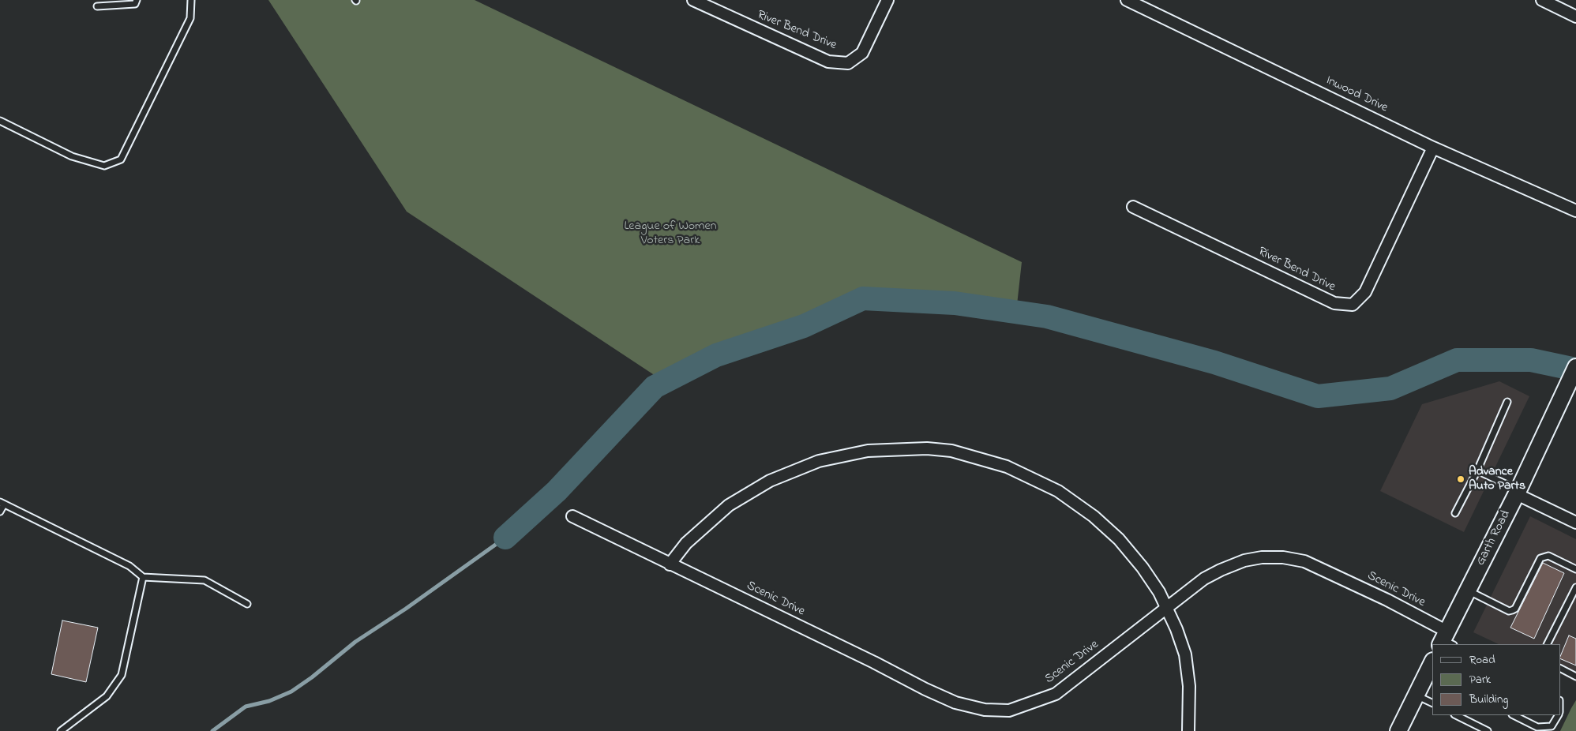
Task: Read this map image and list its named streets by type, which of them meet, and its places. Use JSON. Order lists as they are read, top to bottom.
{
  "streets": {
    "main road": ["Garth Road"],
    "street": ["River Bend Drive", "Inwood Drive", "Scenic Drive"]
  },
  "crossings": [
    ["River Bend Drive", "Inwood Drive"],
    ["Garth Road", "Scenic Drive"]
  ],
  "parks": ["League of Women Voters Park"],
  "places": ["Advance Auto Parts"],
  "legend": ["Road", "Park", "Building"]
}
